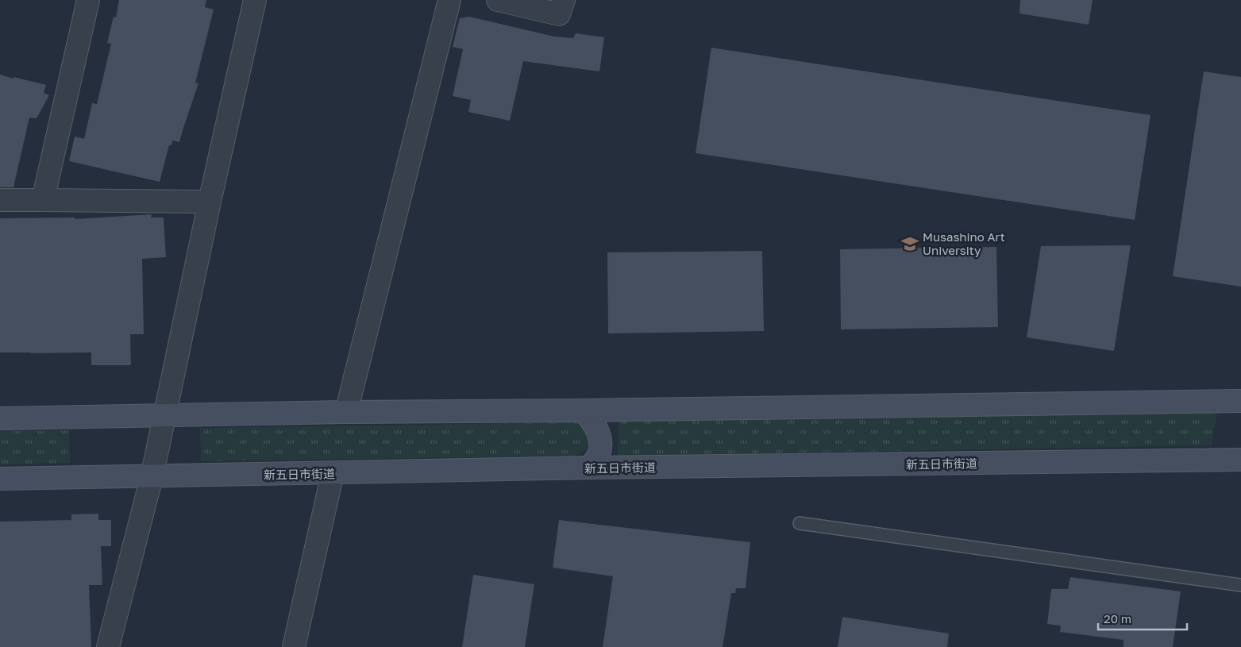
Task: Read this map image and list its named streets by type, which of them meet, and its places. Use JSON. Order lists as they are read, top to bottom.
{
  "streets": {
    "street": ["新五日市街道"]
  },
  "places": {
    "school or university": ["Musashino Art University"]
  },
  "scale_bar": "20 m"
}
